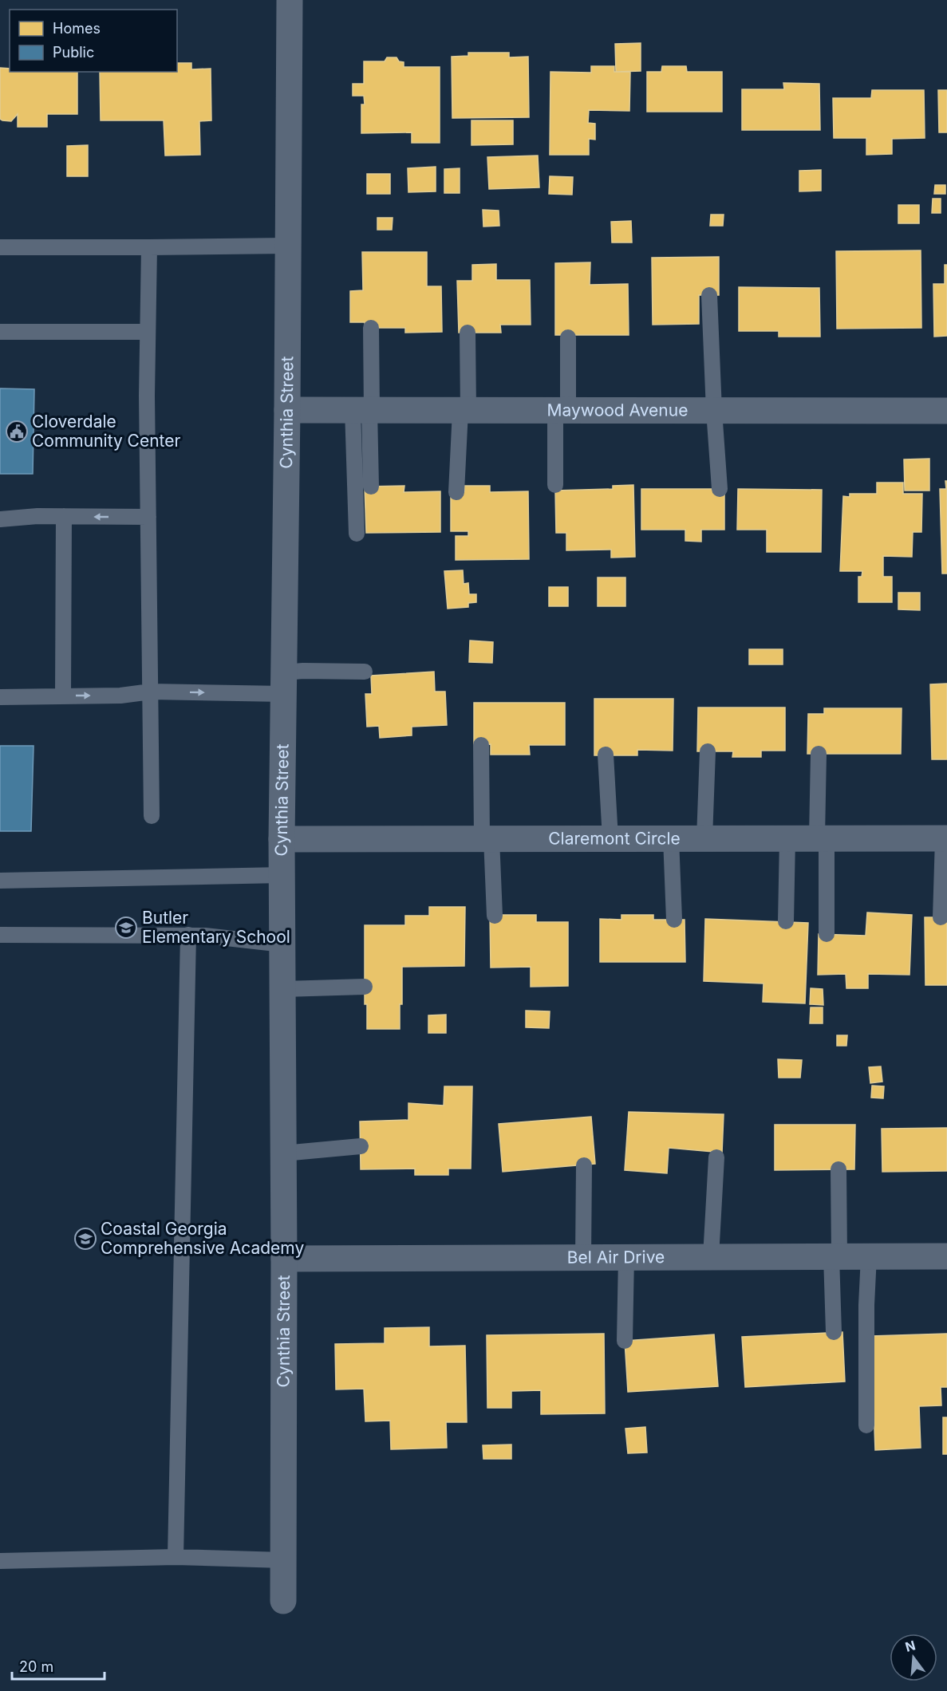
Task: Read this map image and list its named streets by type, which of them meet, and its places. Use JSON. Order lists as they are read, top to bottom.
{
  "streets": {
    "street": [
      "Maywood Avenue",
      "Cynthia Street",
      "Claremont Circle",
      "Bel Air Drive"
    ]
  },
  "crossings": [
    ["Maywood Avenue", "Cynthia Street"],
    ["Cynthia Street", "Claremont Circle"],
    ["Cynthia Street", "Bel Air Drive"]
  ],
  "places": {
    "public building": ["Cloverdale Community Center"],
    "school or university": ["Butler Elementary School", "Coastal Georgia Comprehensive Academy"]
  },
  "legend": ["Homes", "Public"],
  "scale_bar": "20 m",
  "north": "top"
}
